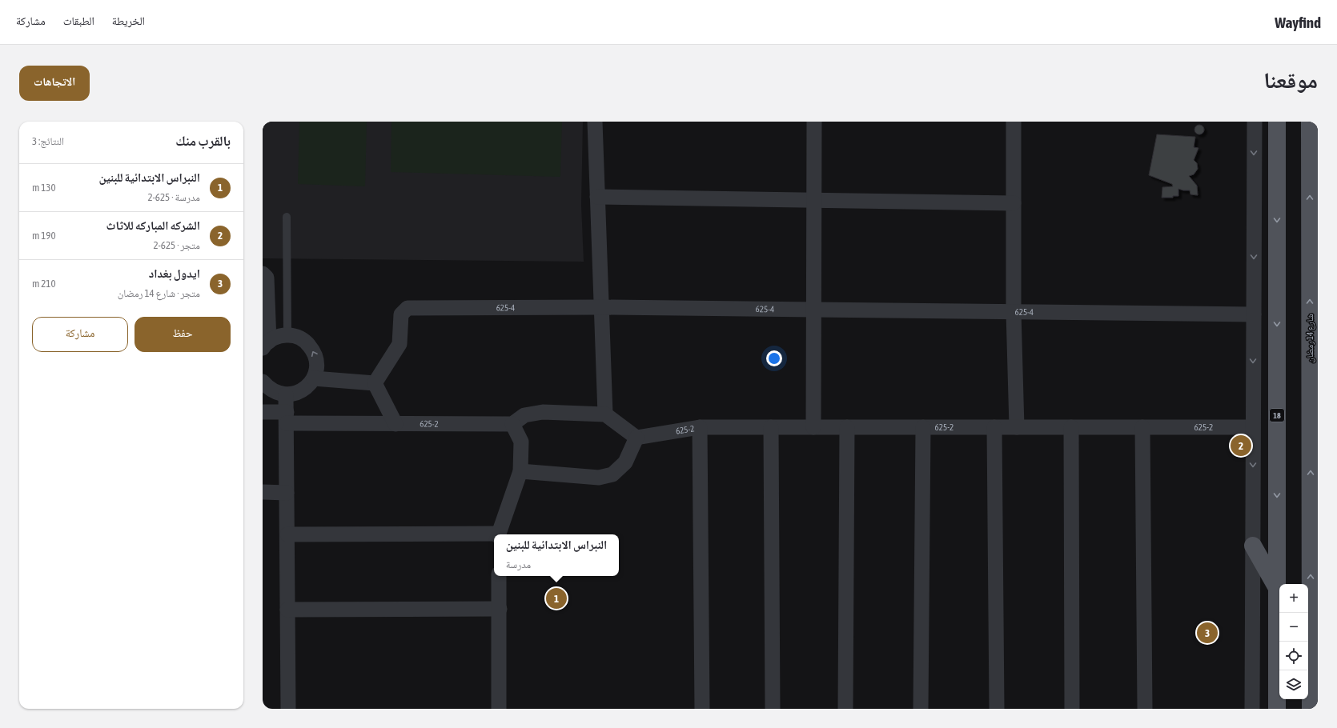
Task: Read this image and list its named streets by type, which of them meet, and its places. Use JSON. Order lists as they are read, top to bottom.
{
  "streets": {
    "main road": ["شارع 14 رمضان", "18"],
    "street": ["625-4", "625-2"]
  },
  "page": {
    "header": "Wayfind",
    "nav": ["الخريطة", "الطبقات", "مشاركة"],
    "title": "موقعنا",
    "buttons": [
      "الاتجاهات",
      ["حفظ", "مشاركة"]
    ],
    "heading": ["بالقرب منك", "النتائج: 3"],
    "list": [
      {
        "mark": "1",
        "name": "النبراس الابتدائية للبنين",
        "note": "مدرسة · 625-2",
        "value": "130 m"
      },
      {
        "mark": "2",
        "name": "الشركه المباركه للاثاث",
        "note": "متجر · 625-2",
        "value": "190 m"
      },
      {
        "mark": "3",
        "name": "ايدول بغداد",
        "note": "متجر · شارع 14 رمضان",
        "value": "210 m"
      }
    ],
    "pins": ["2", "1", "3"],
    "popup": ["النبراس الابتدائية للبنين", "مدرسة"],
    "map_buttons": ["+", "−"]
  }
}
